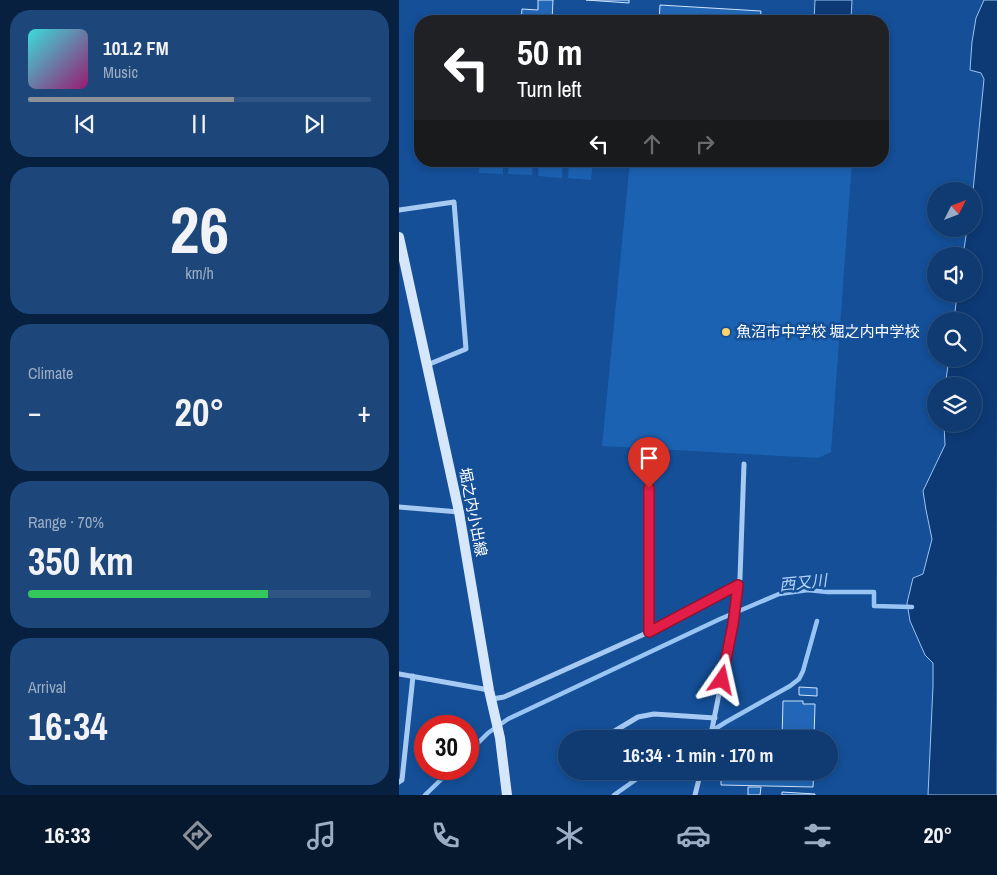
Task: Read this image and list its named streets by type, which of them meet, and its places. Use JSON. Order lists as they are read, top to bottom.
{
  "streets": {
    "main road": ["堀之内小出線"]
  },
  "water": ["西又川"],
  "places": ["魚沼市中学校 堀之内中学校"],
  "north": "top right",
  "page": {
    "turn": ["50 m", "Turn left"],
    "song": ["101.2 FM", "Music"],
    "tile": [
      ["26", "km/h"],
      "Climate",
      ["Range · 70%", "350 km"],
      ["Arrival", "16:34"]
    ],
    "heat": ["−", "20°", "+"],
    "limit": "30",
    "trip": "16:34 · 1 min · 170 m",
    "tabs": ["16:33", "20°"]
  }
}
